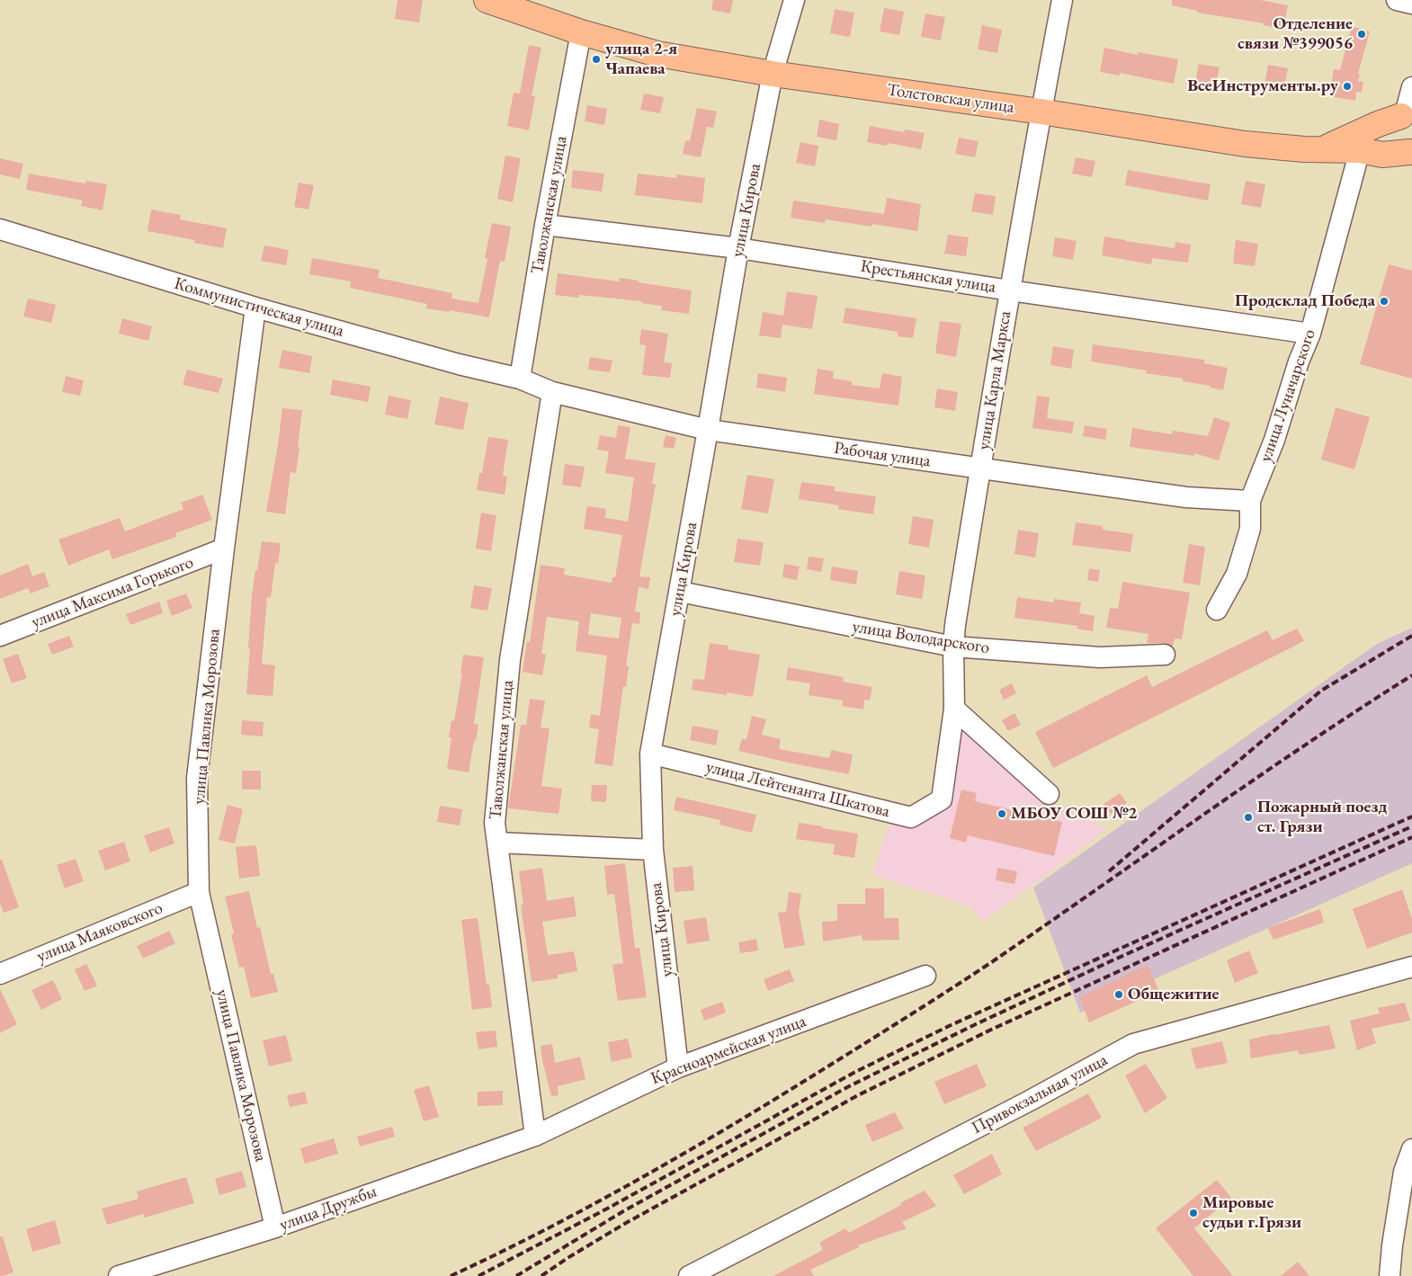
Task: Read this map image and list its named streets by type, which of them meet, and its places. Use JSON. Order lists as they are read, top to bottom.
{
  "streets": {
    "main road": ["Толстовская улица"],
    "street": [
      "Таволжанская улица",
      "улица Кирова",
      "Крестьянская улица",
      "Коммунистическая улица",
      "улица Карла Маркса",
      "улица Луначарского",
      "Рабочая улица",
      "улица Максима Горького",
      "улица Володарского",
      "улица Павлика Морозова",
      "улица Лейтенанта Шкатова",
      "улица Маяковского",
      "Красноармейская улица",
      "Привокзальная улица",
      "улица Дружбы"
    ]
  },
  "crossings": [
    ["Толстовская улица", "Таволжанская улица"],
    ["Толстовская улица", "улица Кирова"],
    ["Толстовская улица", "улица Карла Маркса"],
    ["Толстовская улица", "улица Луначарского"],
    ["Таволжанская улица", "Крестьянская улица"],
    ["Таволжанская улица", "Коммунистическая улица"],
    ["Таволжанская улица", "Рабочая улица"],
    ["Таволжанская улица", "Красноармейская улица"],
    ["Таволжанская улица", "улица Дружбы"],
    ["улица Кирова", "Крестьянская улица"],
    ["улица Кирова", "Рабочая улица"],
    ["улица Кирова", "улица Володарского"],
    ["улица Кирова", "улица Лейтенанта Шкатова"],
    ["улица Кирова", "Красноармейская улица"],
    ["Крестьянская улица", "улица Карла Маркса"],
    ["Крестьянская улица", "улица Луначарского"],
    ["Коммунистическая улица", "Рабочая улица"],
    ["Коммунистическая улица", "улица Павлика Морозова"],
    ["улица Карла Маркса", "Рабочая улица"],
    ["улица Карла Маркса", "улица Володарского"],
    ["улица Карла Маркса", "улица Лейтенанта Шкатова"],
    ["улица Луначарского", "Рабочая улица"],
    ["улица Максима Горького", "улица Павлика Морозова"],
    ["улица Павлика Морозова", "улица Маяковского"],
    ["улица Павлика Морозова", "улица Дружбы"],
    ["Красноармейская улица", "улица Дружбы"]
  ],
  "places": [
    "Отделение связи №399056",
    "улица 2-я Чапаева",
    "ВсеИнструменты.ру",
    "Продсклад Победа",
    "МБОУ СОШ №2",
    "Пожарный поезд ст. Грязи",
    "Общежитие",
    "Мировые судьи г.Грязи"
  ]
}
